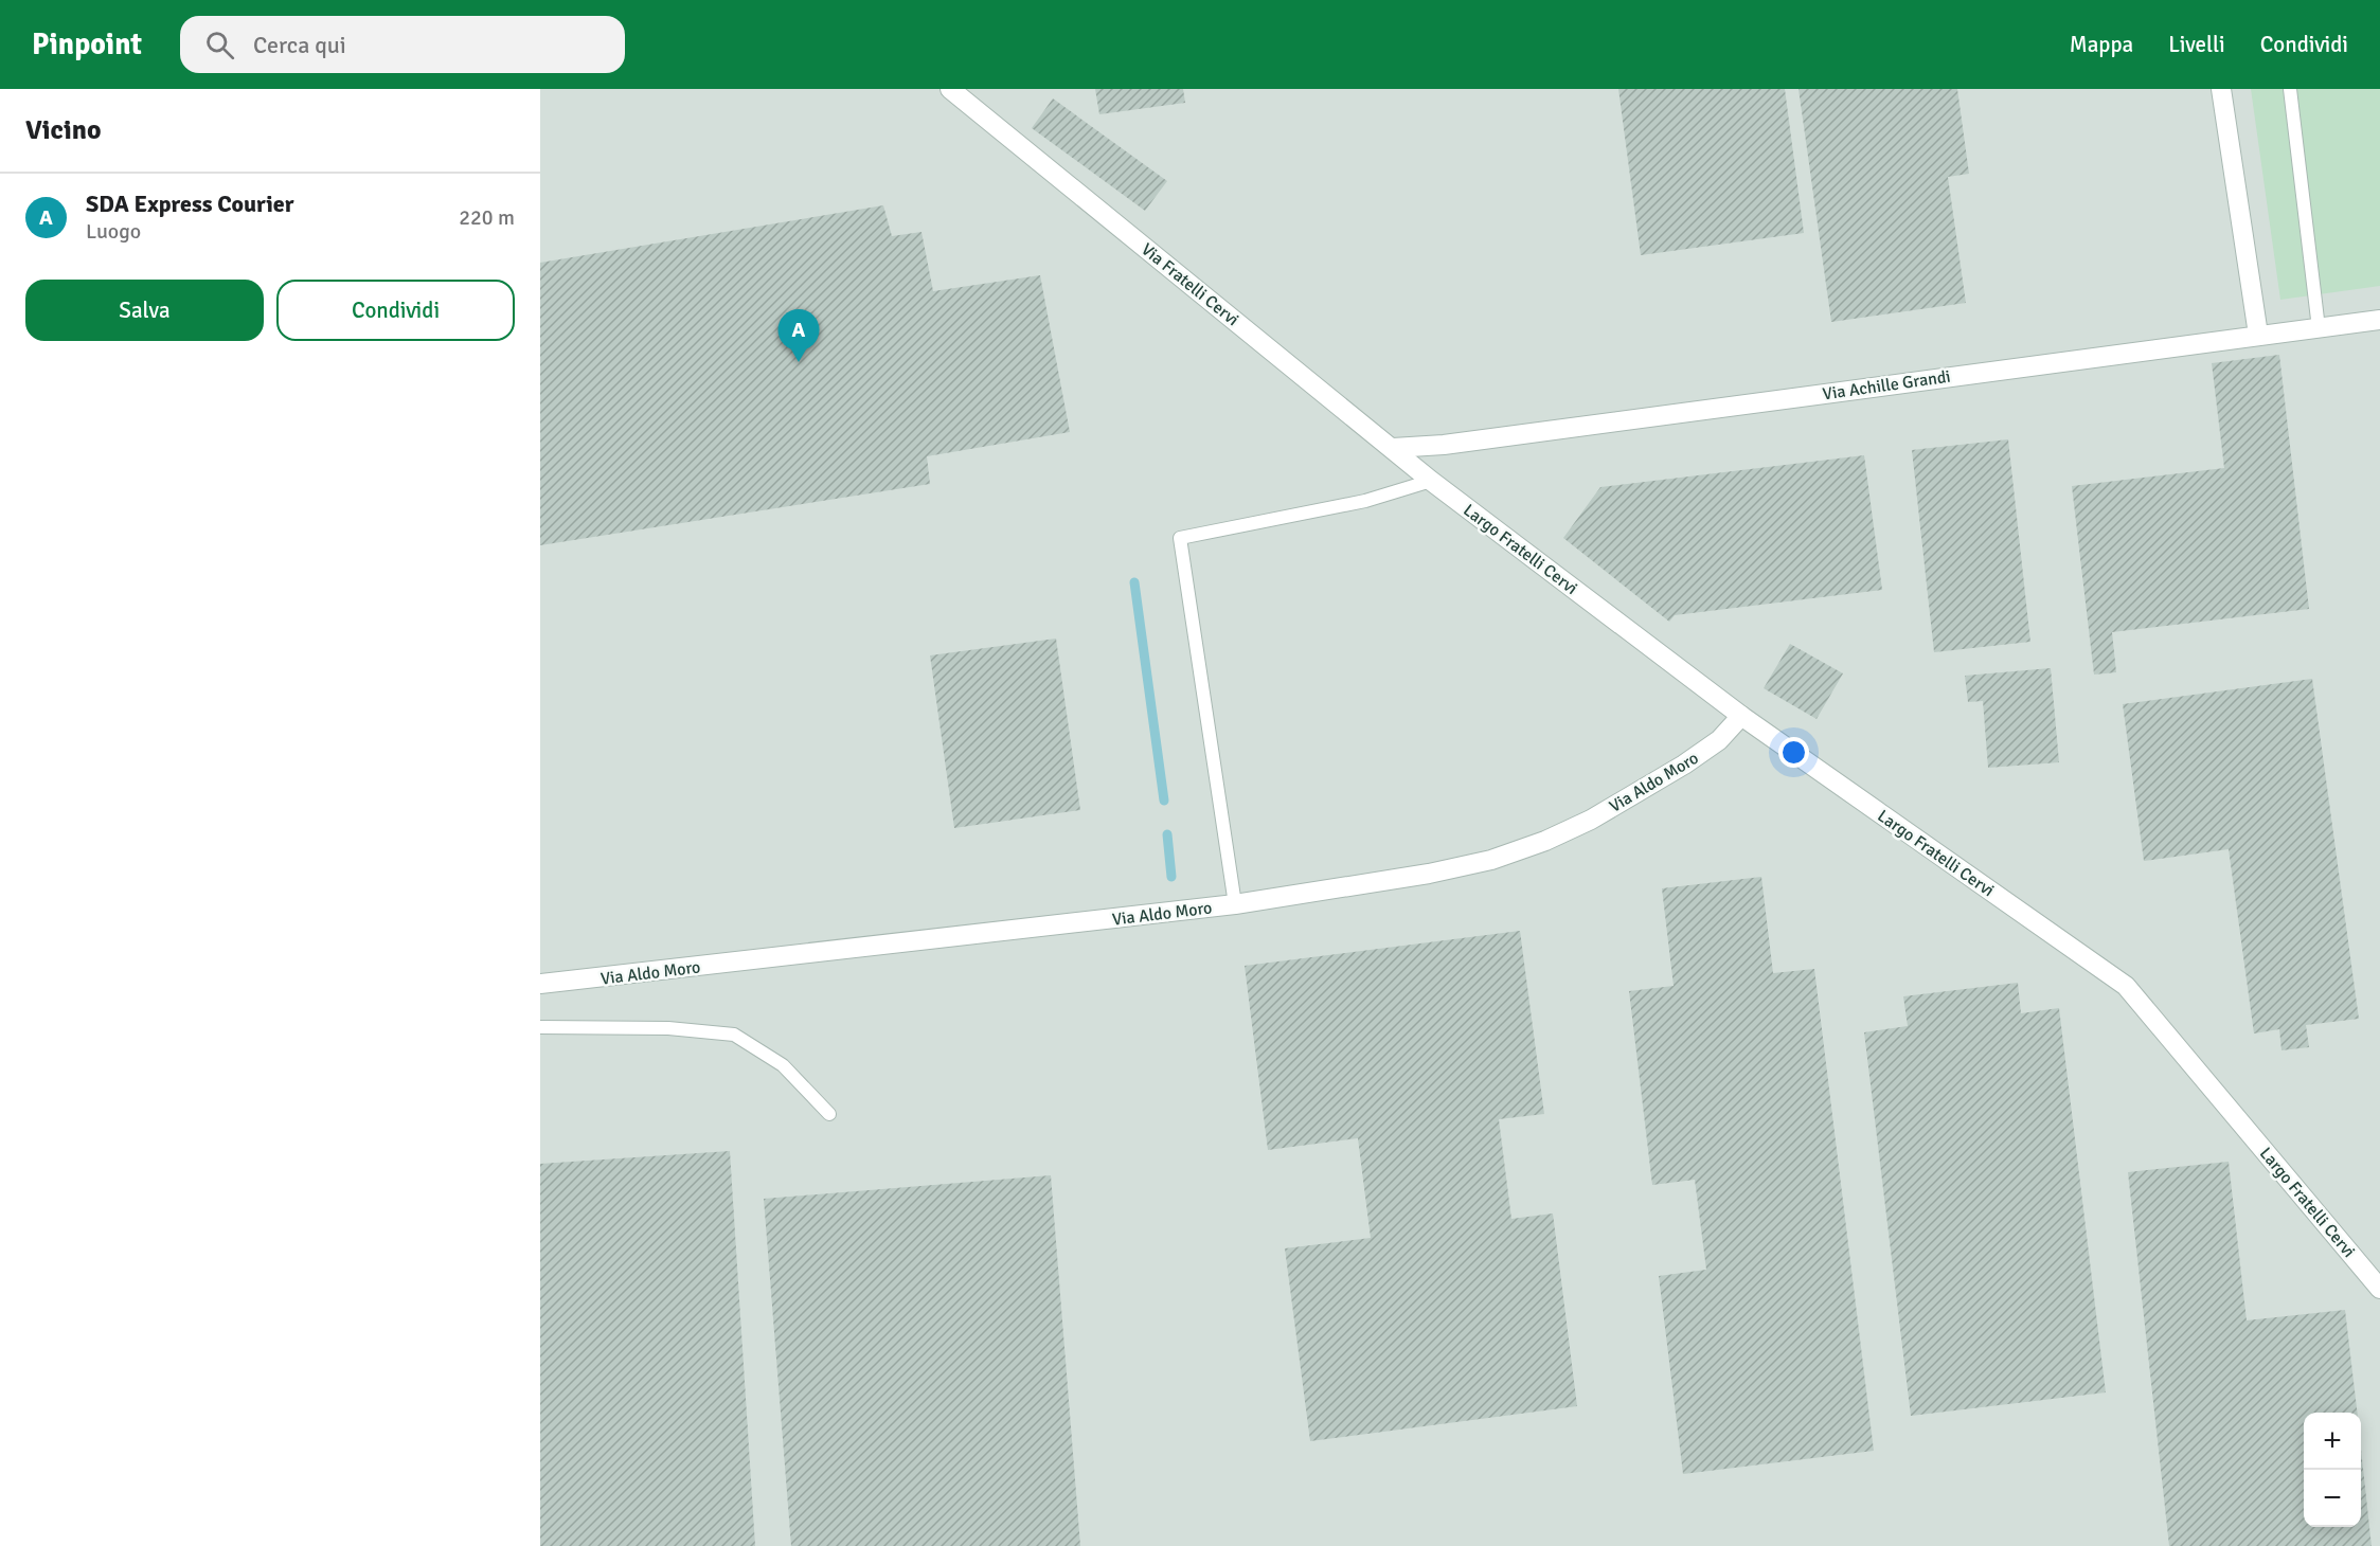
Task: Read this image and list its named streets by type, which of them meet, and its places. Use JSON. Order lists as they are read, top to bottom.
{
  "streets": {
    "street": [
      "Via Fratelli Cervi",
      "Via Achille Grandi",
      "Largo Fratelli Cervi",
      "Via Aldo Moro"
    ]
  },
  "crossings": [
    ["Via Fratelli Cervi", "Via Achille Grandi"],
    ["Via Fratelli Cervi", "Largo Fratelli Cervi"],
    ["Largo Fratelli Cervi", "Via Aldo Moro"]
  ],
  "page": {
    "header": "Pinpoint",
    "search": "Cerca qui",
    "nav": ["Mappa", "Livelli", "Condividi"],
    "heading": "Vicino",
    "list": [
      {
        "mark": "A",
        "name": "SDA Express Courier",
        "note": "Luogo",
        "value": "220 m"
      }
    ],
    "buttons": ["Salva", "Condividi"],
    "pins": "A",
    "map_buttons": ["+", "−"]
  }
}
